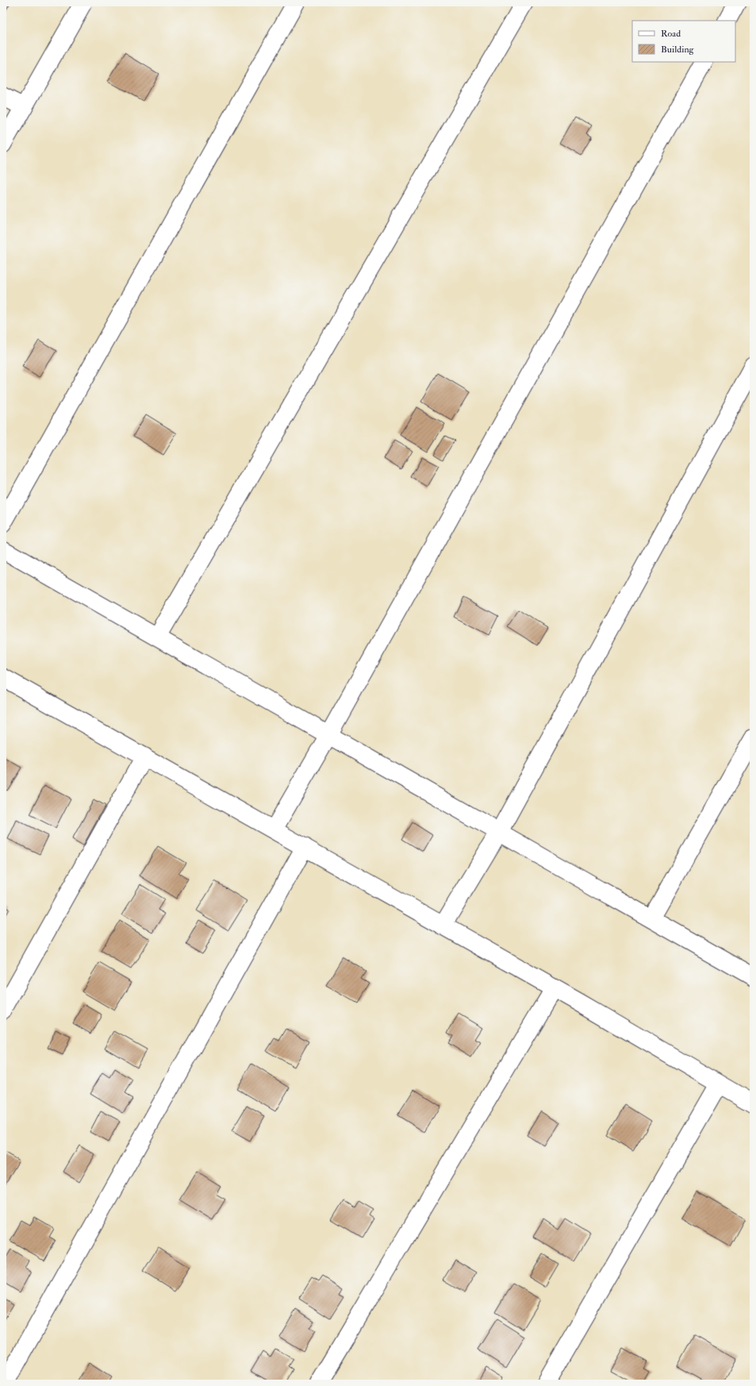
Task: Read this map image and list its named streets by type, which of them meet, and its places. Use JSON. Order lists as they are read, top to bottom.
{
  "legend": ["Road", "Building"]
}
